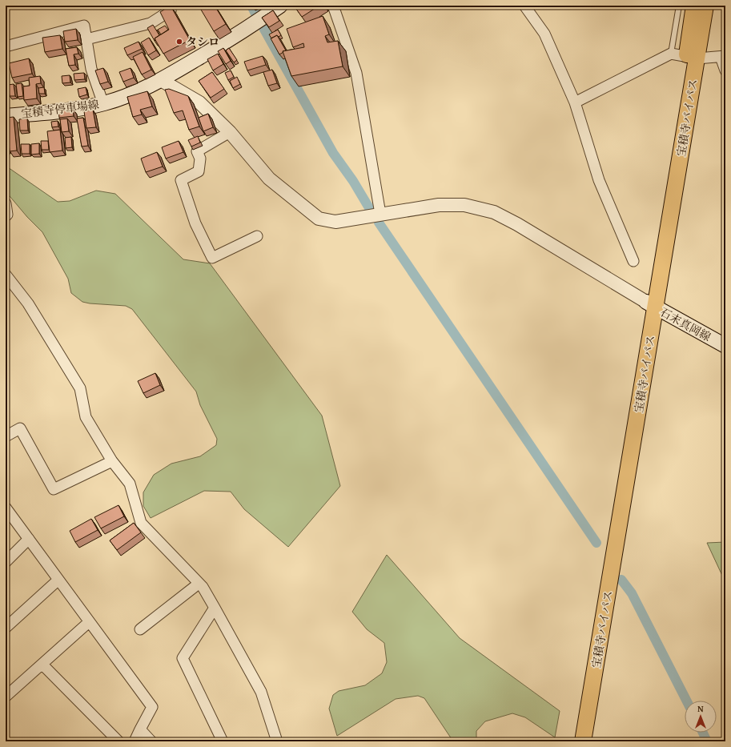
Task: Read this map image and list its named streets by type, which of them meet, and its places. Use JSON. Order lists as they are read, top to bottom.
{
  "streets": {
    "main road": ["宝積寺停車場線", "宝積寺バイパス", "石末真岡線"]
  },
  "crossings": [
    ["宝積寺バイパス", "石末真岡線"]
  ],
  "places": ["タシロ"],
  "north": "top"
}
